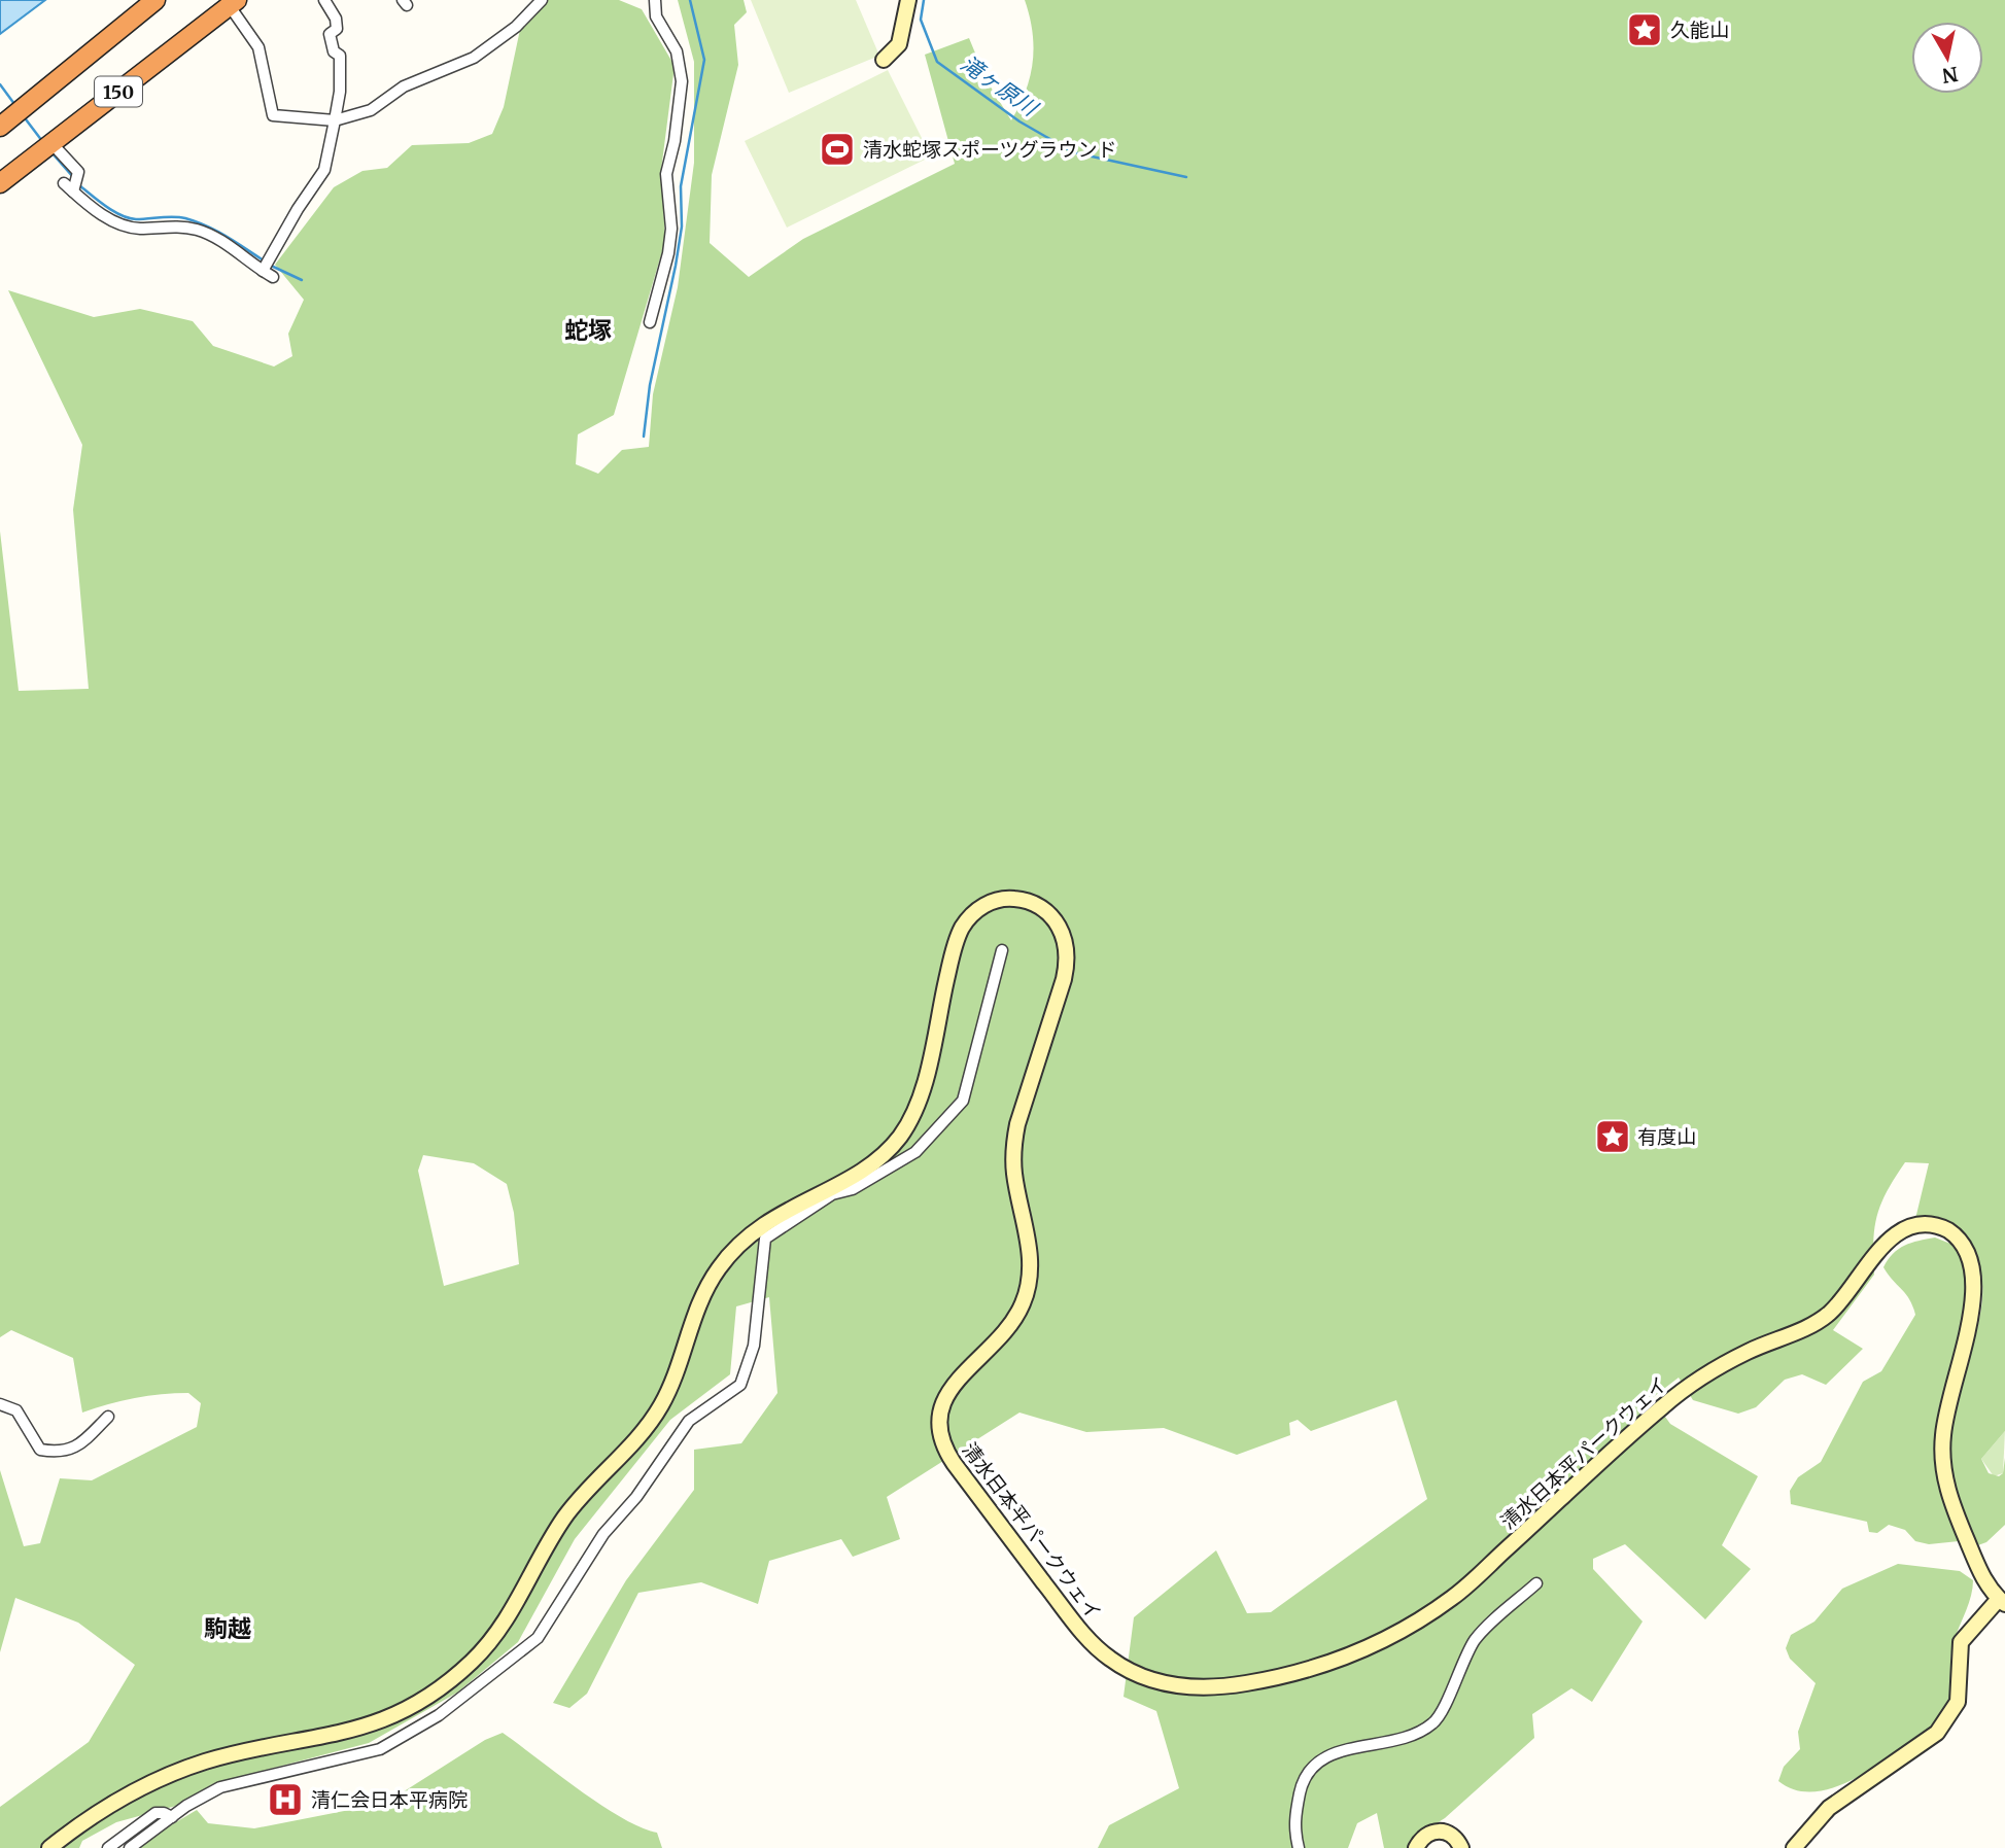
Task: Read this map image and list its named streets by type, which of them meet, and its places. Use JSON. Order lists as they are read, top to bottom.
{
  "streets": {
    "highway": ["150"],
    "street": ["清水日本平パークウェイ"]
  },
  "districts": ["蛇塚", "駒越"],
  "water": ["滝ヶ原川"],
  "places": {
    "place": ["久能山", "有度山"],
    "sports": ["清水蛇塚スポーツグラウンド"],
    "hospital": ["清仁会日本平病院"]
  },
  "north": "bottom"
}
